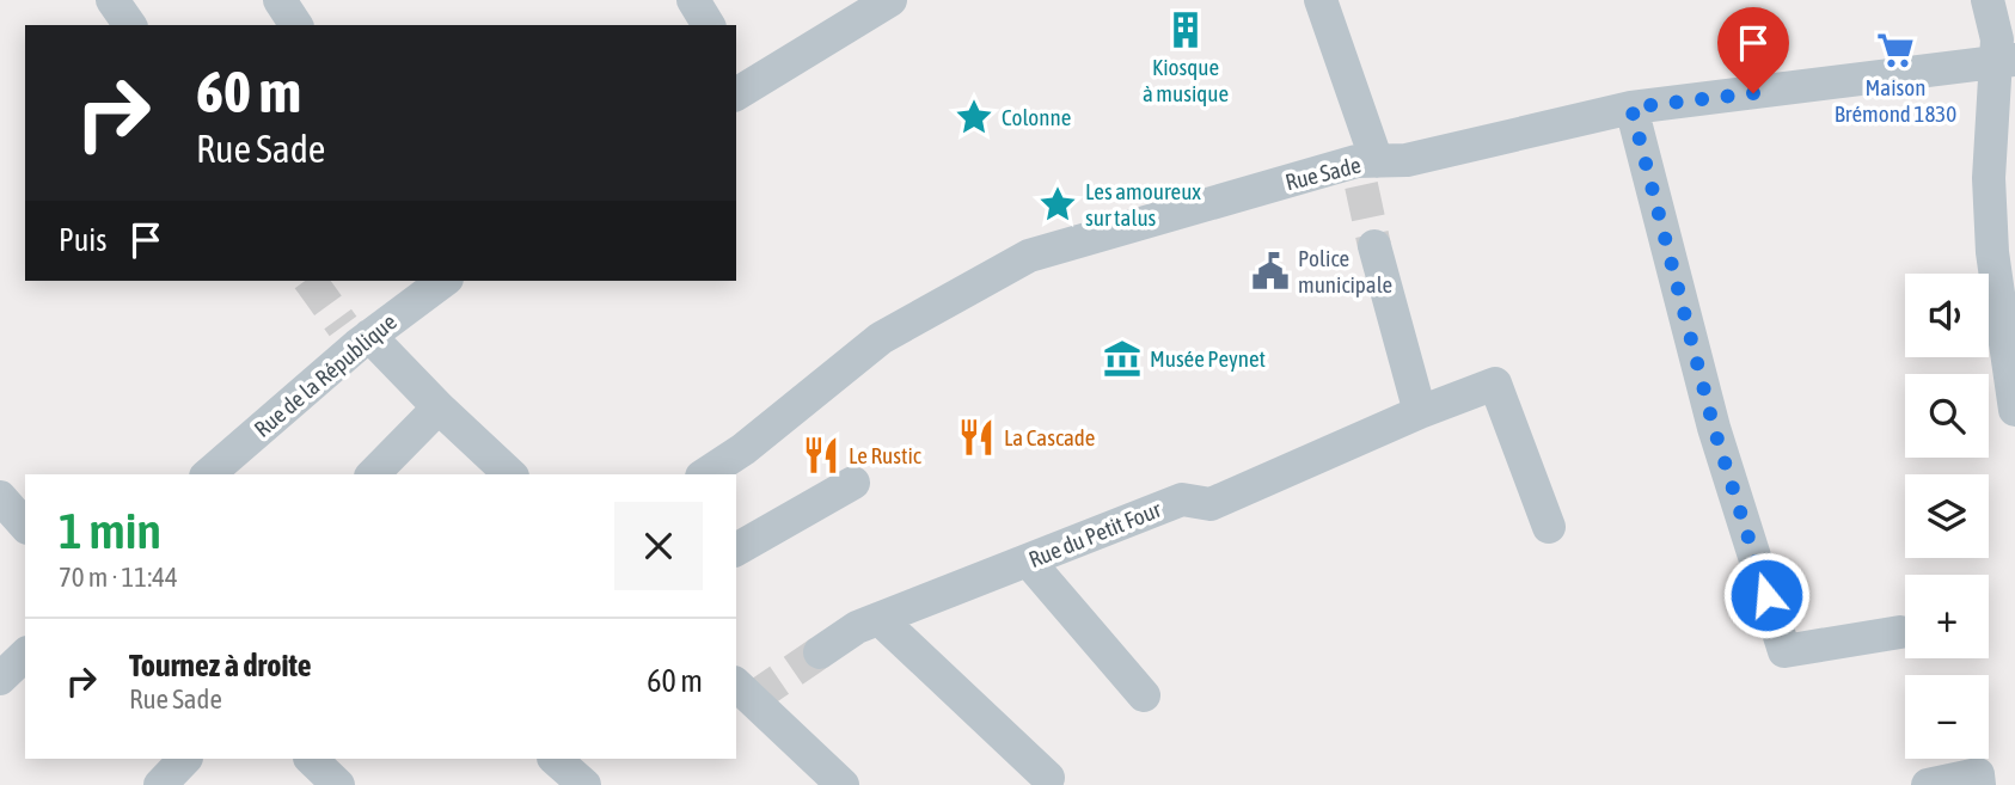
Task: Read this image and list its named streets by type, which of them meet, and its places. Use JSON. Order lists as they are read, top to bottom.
{
  "streets": {
    "street": ["Rue Sade", "Rue de la République", "Rue du Petit Four"]
  },
  "places": {
    "building": ["Kiosque à musique"],
    "supermarket": ["Maison Brémond 1830"],
    "place": ["Colonne", "Les amoureux sur talus"],
    "public building": ["Police municipale"],
    "museum": ["Musée Peynet"],
    "restaurant": ["La Cascade", "Le Rustic"]
  },
  "page": {
    "turn": ["60 m", "Rue Sade"],
    "then": "Puis",
    "map_buttons": ["+", "−"],
    "heading": ["1 min", "70 m · 11:44"],
    "list": [
      {
        "name": "Tournez à droite",
        "note": "Rue Sade",
        "value": "60 m"
      }
    ]
  }
}
